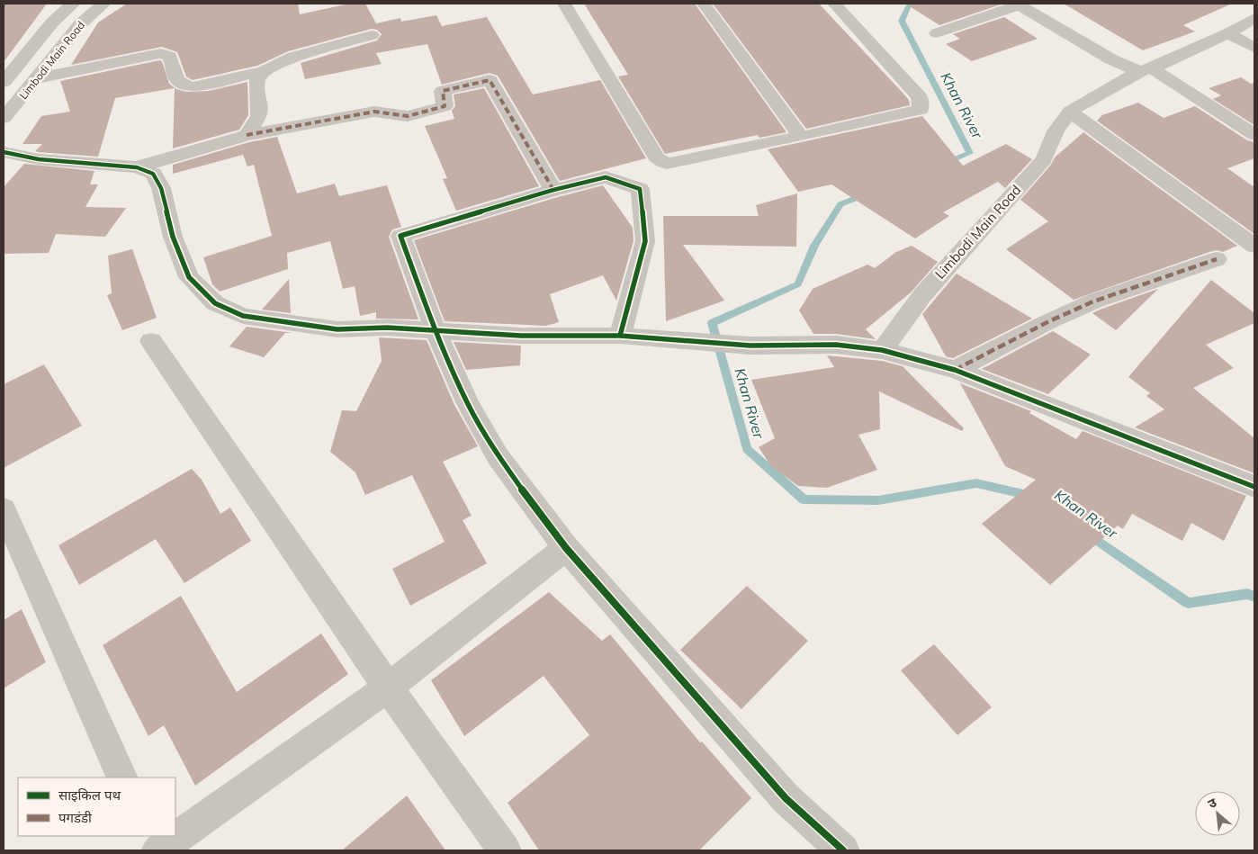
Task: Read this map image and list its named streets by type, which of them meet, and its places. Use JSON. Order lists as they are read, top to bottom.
{
  "streets": {
    "street": ["Limbodi Main Road"]
  },
  "water": ["Khan River"],
  "legend": ["साइकिल पथ", "पगडंडी"],
  "north": "top left"
}
